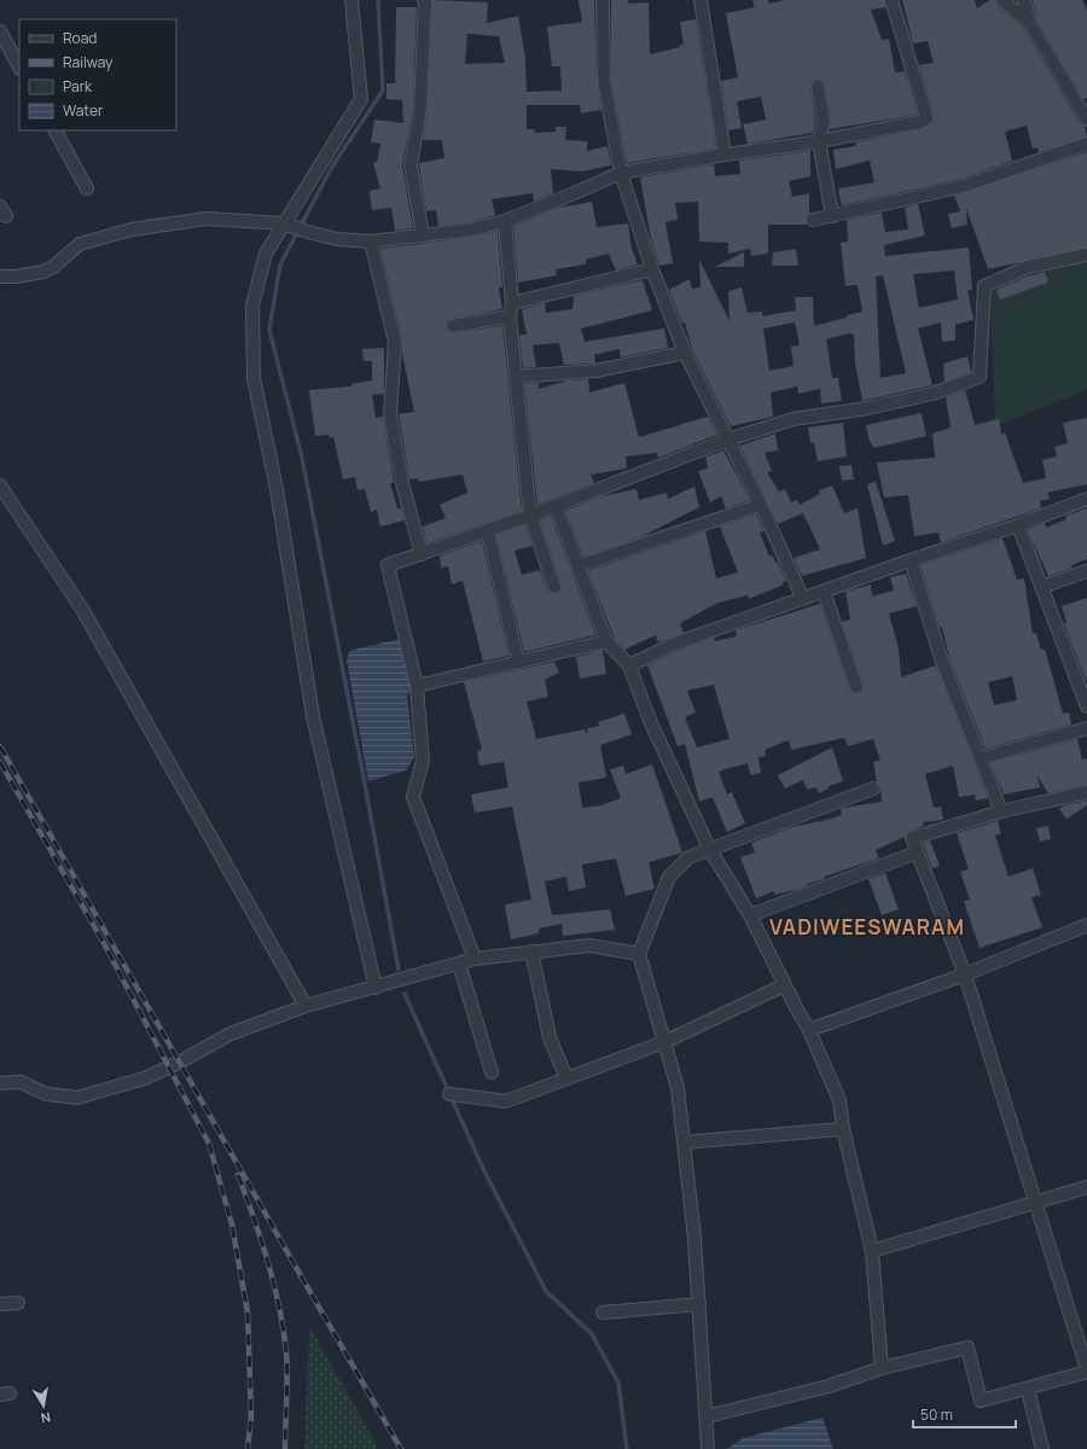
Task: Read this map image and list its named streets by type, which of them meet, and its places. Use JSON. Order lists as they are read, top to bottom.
{
  "districts": ["VADIWEESWARAM"],
  "legend": [
    "Road",
    "Railway",
    "Park",
    "Water"
  ],
  "scale_bar": "50 m",
  "north": "bottom"
}
